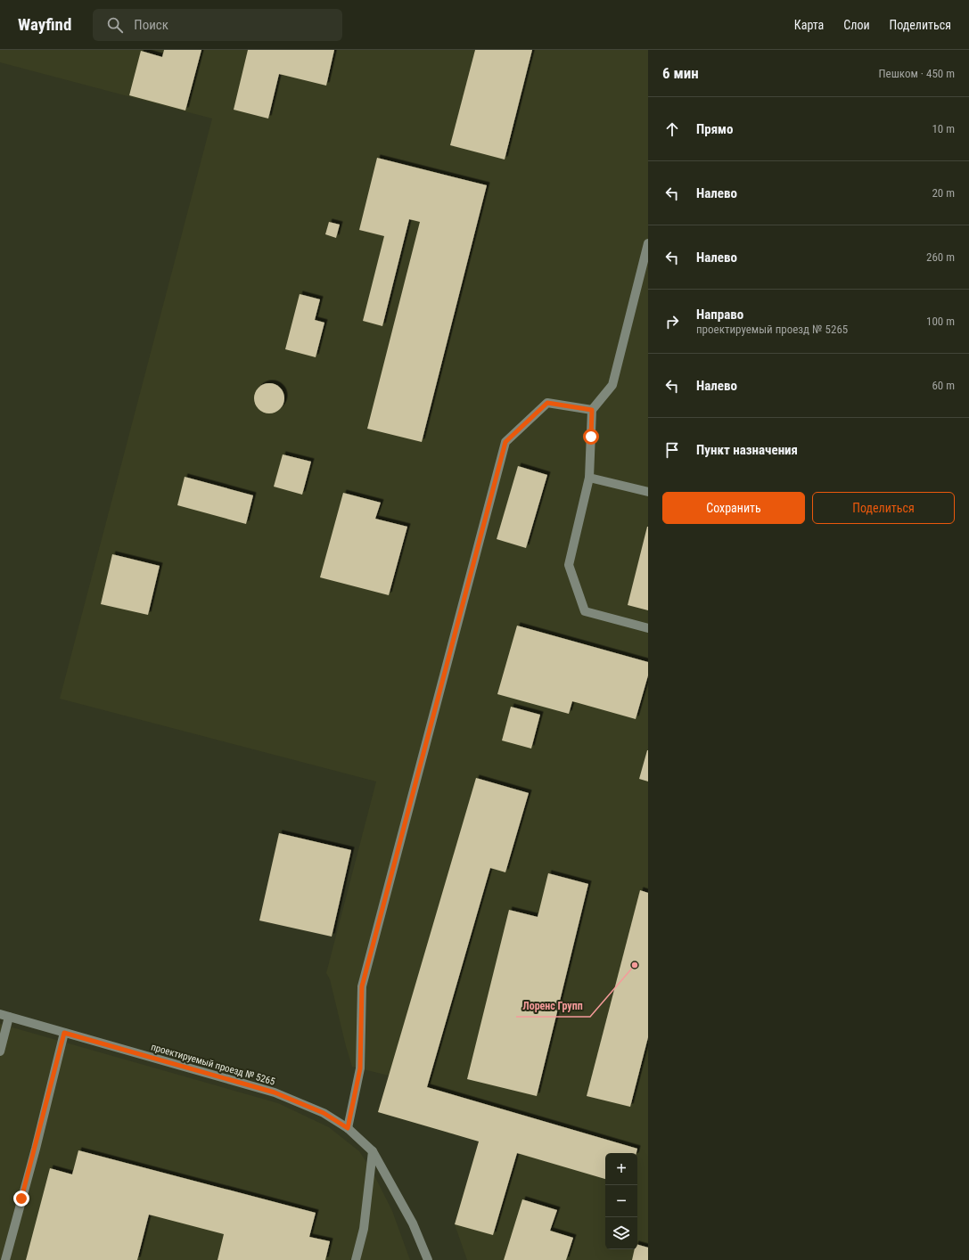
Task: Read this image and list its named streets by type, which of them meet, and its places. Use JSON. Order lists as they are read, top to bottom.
{
  "streets": {
    "street": ["проектируемый проезд № 5265"]
  },
  "places": ["Лоренс Групп"],
  "page": {
    "header": "Wayfind",
    "search": "Поиск",
    "nav": ["Карта", "Слои", "Поделиться"],
    "heading": ["6 мин", "Пешком · 450 m"],
    "list": [
      ["Прямо", "10 m"],
      ["Налево", "20 m"],
      ["Налево", "260 m"],
      ["Направо", "проектируемый проезд № 5265", "100 m"],
      ["Налево", "60 m"],
      "Пункт назначения"
    ],
    "buttons": ["Сохранить", "Поделиться"],
    "map_buttons": ["+", "−"]
  }
}
